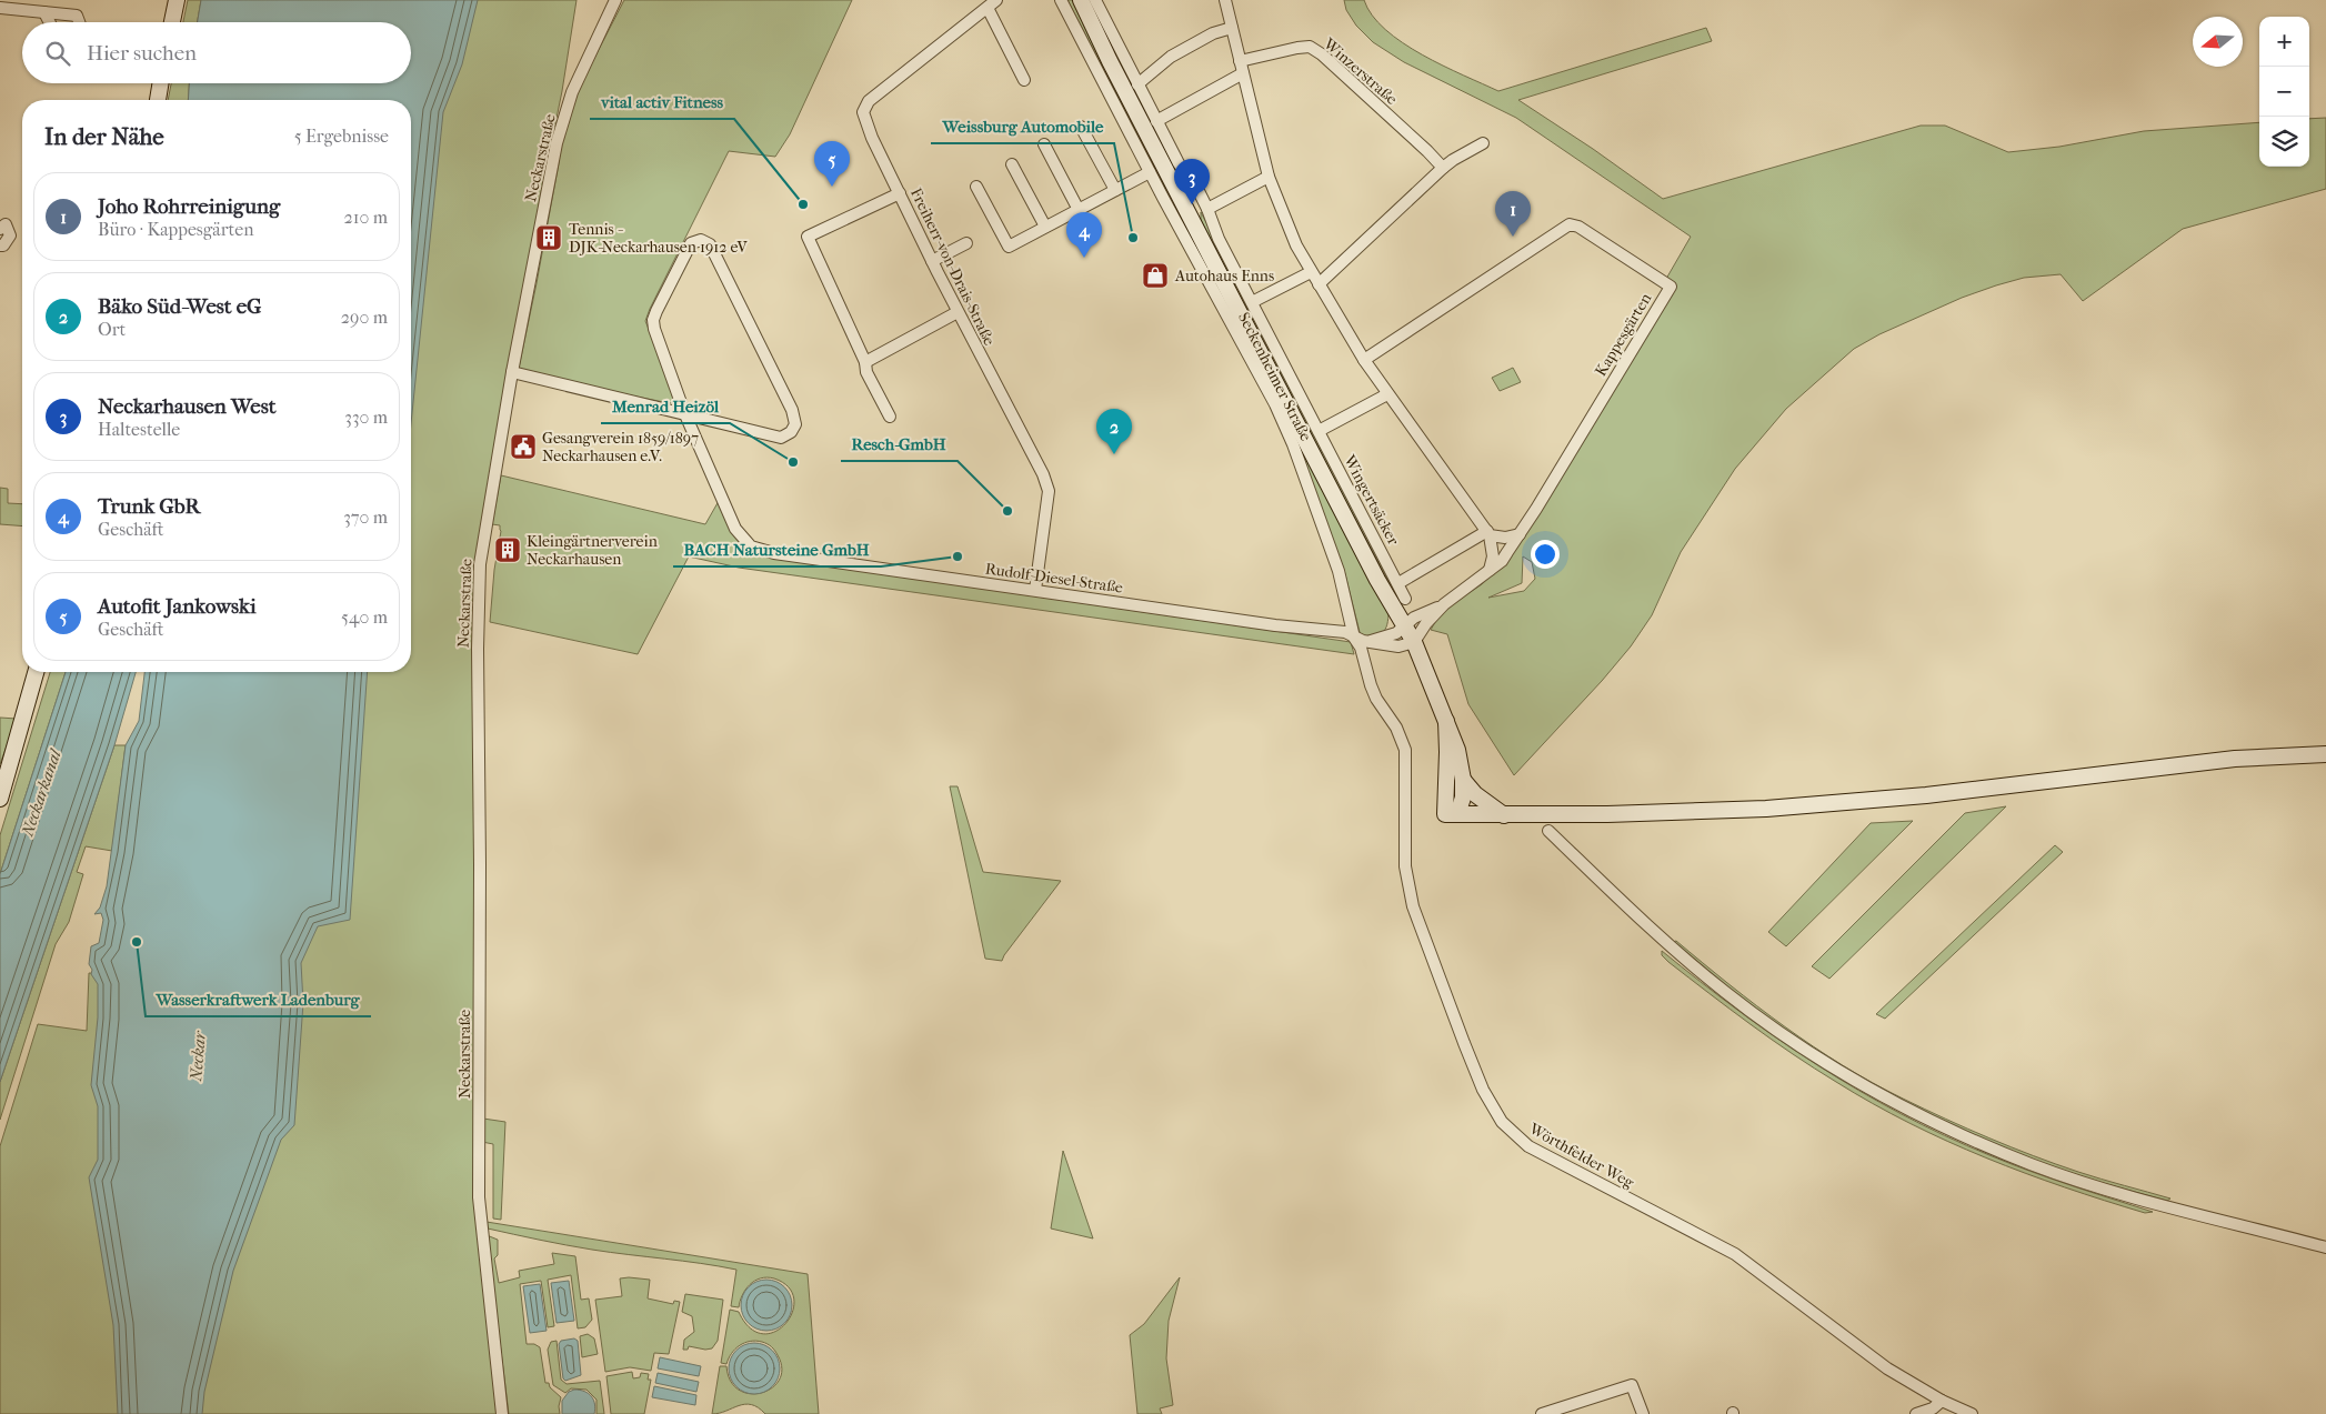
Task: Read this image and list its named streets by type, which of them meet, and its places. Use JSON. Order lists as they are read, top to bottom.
{
  "streets": {
    "street": [
      "Winzerstraße",
      "Neckarstraße",
      "Freiherr-von-Drais-Straße",
      "Kappesgärten",
      "Seckenheimer Straße",
      "Wingertsäcker",
      "Rudolf-Diesel-Straße",
      "Wörthfelder Weg"
    ]
  },
  "crossings": [
    ["Freiherr-von-Drais-Straße", "Rudolf-Diesel-Straße"],
    ["Kappesgärten", "Rudolf-Diesel-Straße"],
    ["Seckenheimer Straße", "Rudolf-Diesel-Straße"],
    ["Seckenheimer Straße", "Wörthfelder Weg"],
    ["Rudolf-Diesel-Straße", "Wörthfelder Weg"]
  ],
  "water": ["Neckarkanal", "Neckar"],
  "places": {
    "other": [
      "vital activ Fitness",
      "Weissburg Automobile",
      "Menrad Heizöl",
      "Resch-GmbH",
      "BACH Natursteine GmbH",
      "Wasserkraftwerk Ladenburg"
    ],
    "building": ["Tennis - DJK-Neckarhausen 1912 eV", "Kleingärtnerverein Neckarhausen"],
    "shop": ["Autohaus Enns"],
    "public building": ["Gesangverein 1859/1897 Neckarhausen e.V."]
  },
  "north": "left",
  "page": {
    "map_buttons": ["+", "−"],
    "search": "Hier suchen",
    "heading": ["In der Nähe", "5 Ergebnisse"],
    "pins": [
      "5",
      "3",
      "1",
      "4",
      "2"
    ],
    "list": [
      {
        "mark": "1",
        "name": "Joho Rohrreinigung",
        "note": "Büro · Kappesgärten",
        "value": "210 m"
      },
      {
        "mark": "2",
        "name": "Bäko Süd-West eG",
        "note": "Ort",
        "value": "290 m"
      },
      {
        "mark": "3",
        "name": "Neckarhausen West",
        "note": "Haltestelle",
        "value": "330 m"
      },
      {
        "mark": "4",
        "name": "Trunk GbR",
        "note": "Geschäft",
        "value": "370 m"
      },
      {
        "mark": "5",
        "name": "Autofit Jankowski",
        "note": "Geschäft",
        "value": "540 m"
      }
    ]
  }
}
